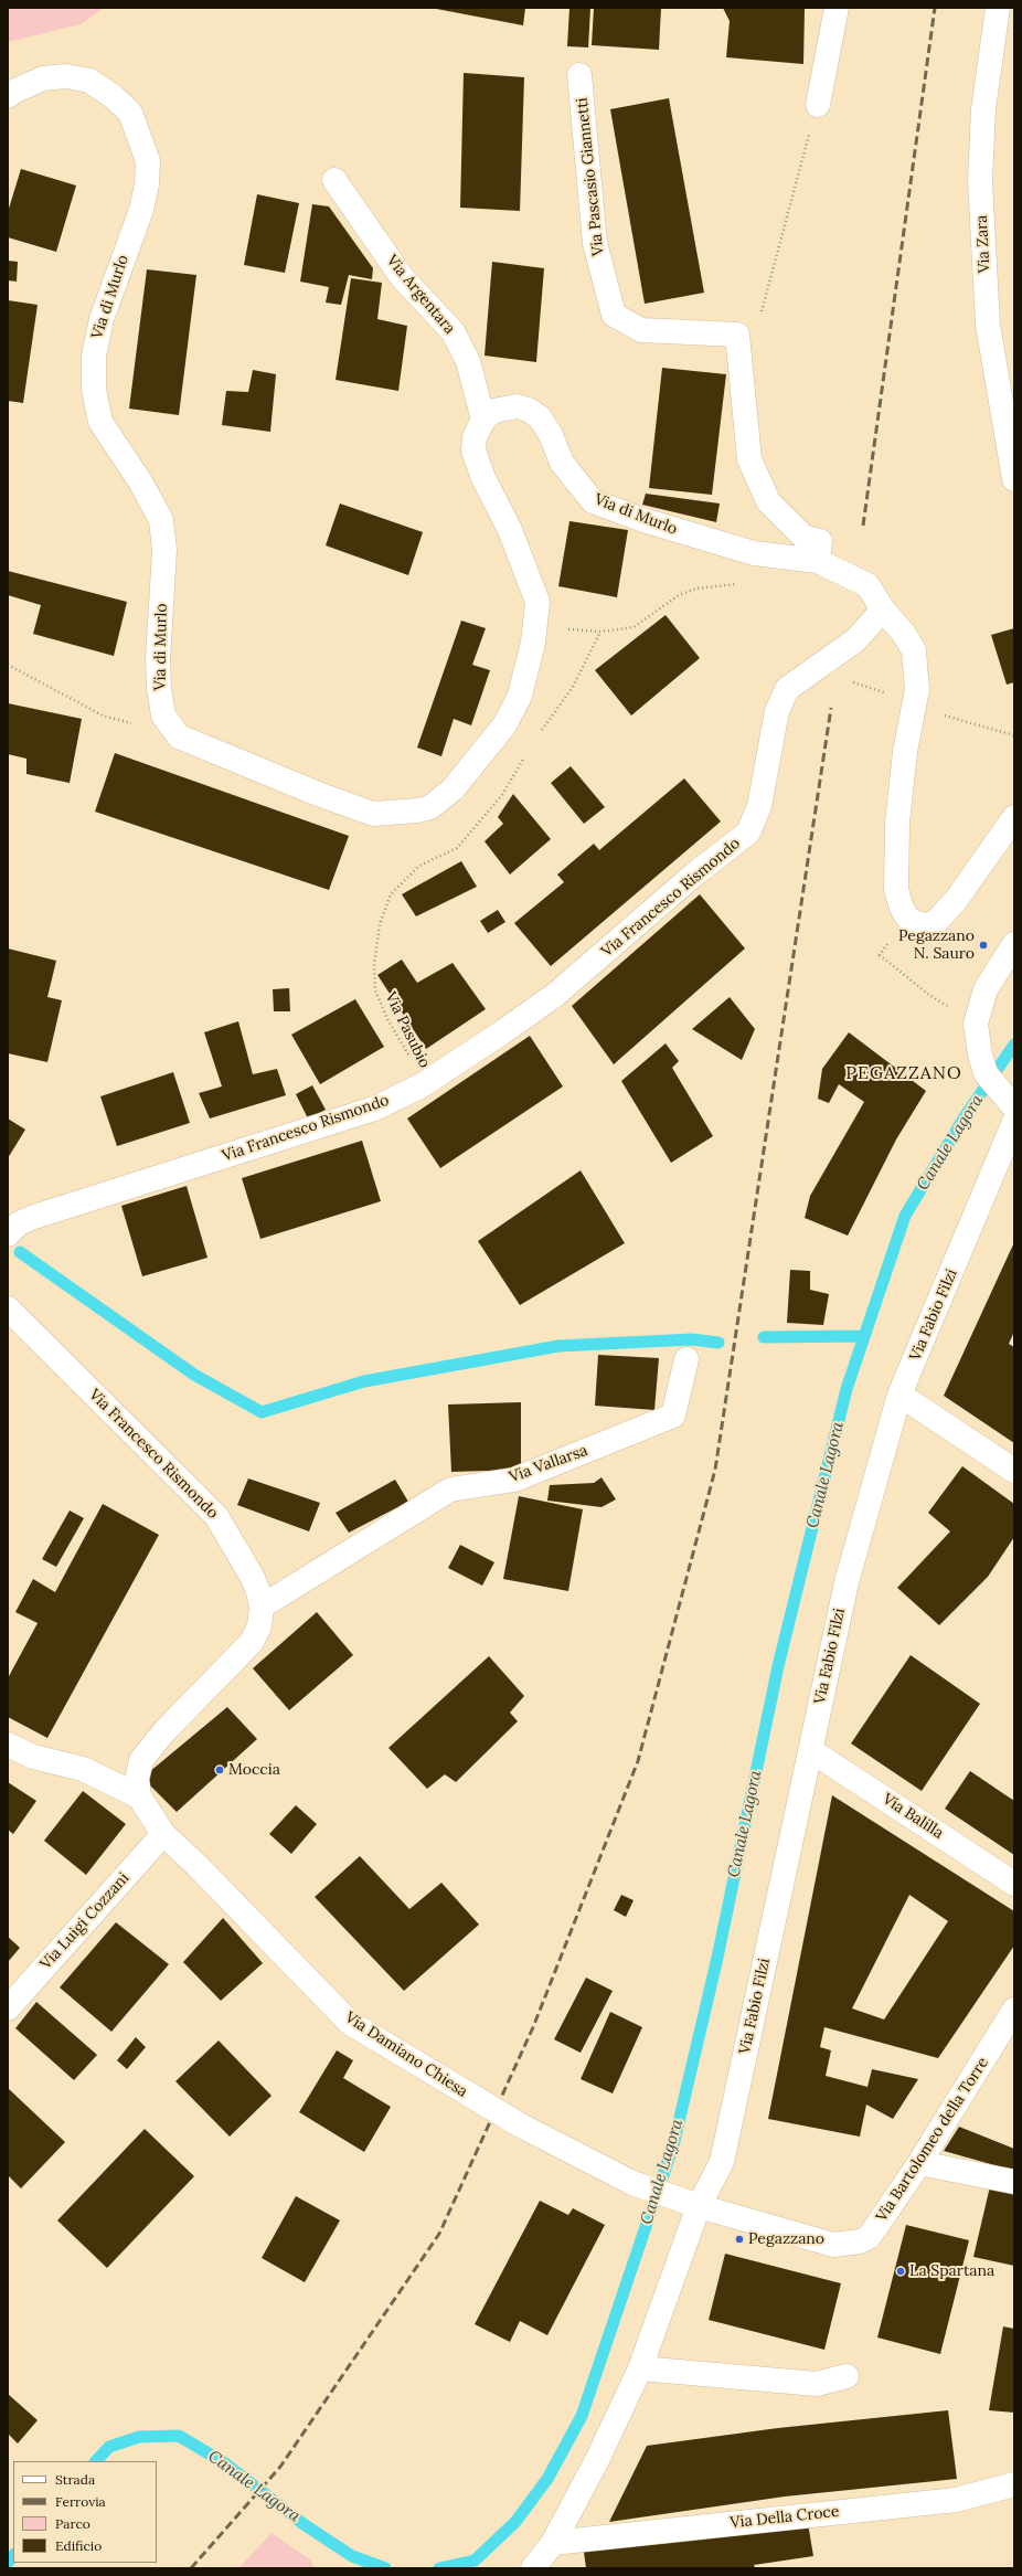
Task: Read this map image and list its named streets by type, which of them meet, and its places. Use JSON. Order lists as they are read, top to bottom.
{
  "streets": {
    "street": [
      "Via Pascasio Giannetti",
      "Via Zara",
      "Via Argentara",
      "Via di Murlo",
      "Via Francesco Rismondo",
      "Via Fabio Filzi",
      "Via Vallarsa",
      "Via Balilla",
      "Via Luigi Cozzani",
      "Via Damiano Chiesa",
      "Via Bartolomeo della Torre",
      "Via Della Croce"
    ],
    "path": ["Via Pasubio"]
  },
  "crossings": [
    ["Via Argentara", "Via di Murlo"],
    ["Via di Murlo", "Via Francesco Rismondo"],
    ["Via Francesco Rismondo", "Via Pasubio"],
    ["Via Francesco Rismondo", "Via Vallarsa"],
    ["Via Francesco Rismondo", "Via Luigi Cozzani"],
    ["Via Francesco Rismondo", "Via Damiano Chiesa"],
    ["Via Fabio Filzi", "Via Balilla"],
    ["Via Fabio Filzi", "Via Damiano Chiesa"],
    ["Via Fabio Filzi", "Via Della Croce"],
    ["Via Luigi Cozzani", "Via Damiano Chiesa"],
    ["Via Damiano Chiesa", "Via Bartolomeo della Torre"]
  ],
  "districts": ["PEGAZZANO"],
  "water": ["Canale Lagora"],
  "places": [
    "Pegazzano N. Sauro",
    "Moccia",
    "Pegazzano",
    "La Spartana"
  ],
  "legend": [
    "Strada",
    "Ferrovia",
    "Parco",
    "Edificio"
  ]
}
